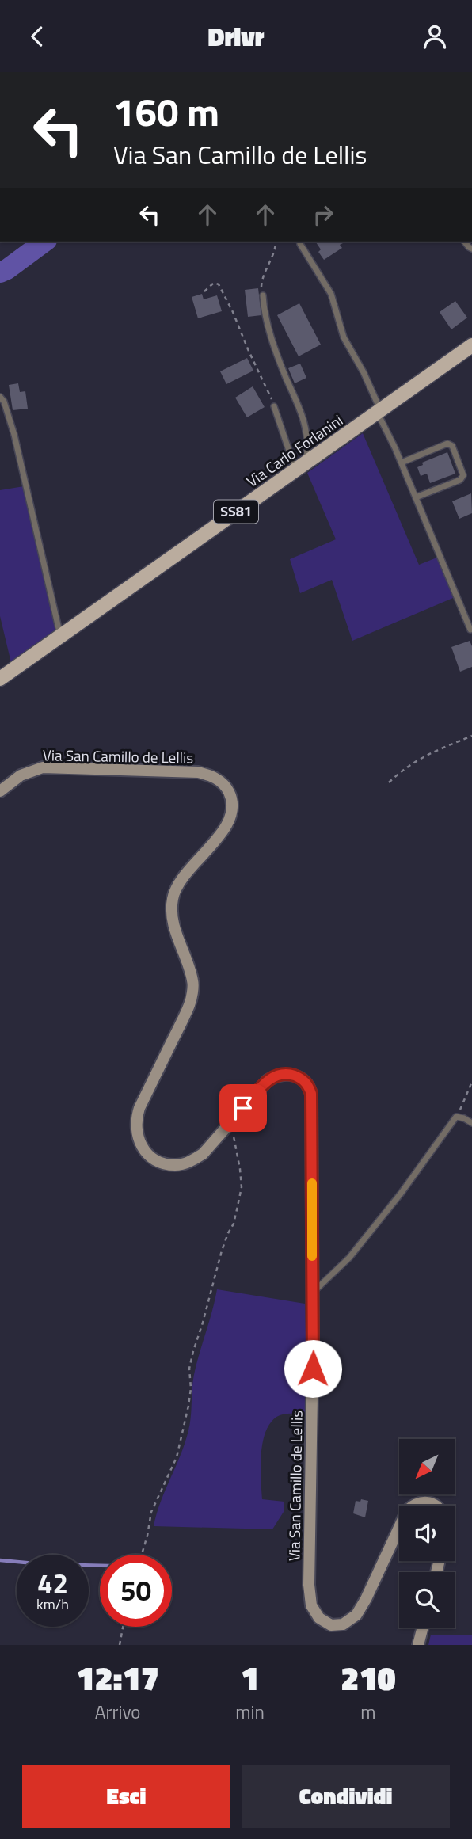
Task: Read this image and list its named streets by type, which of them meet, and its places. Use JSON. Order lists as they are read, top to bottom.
{
  "streets": {
    "main road": ["Via Carlo Forlanini", "SS81", "Via San Camillo de Lellis"]
  },
  "north": "bottom left",
  "page": {
    "header": "Drivr",
    "turn": ["160 m", "Via San Camillo de Lellis"],
    "speed": "42 km/h",
    "limit": "50",
    "eta": [
      "12:17",
      "Arrivo",
      "1",
      "min",
      "210",
      "m"
    ],
    "buttons": ["Esci", "Condividi"]
  }
}
